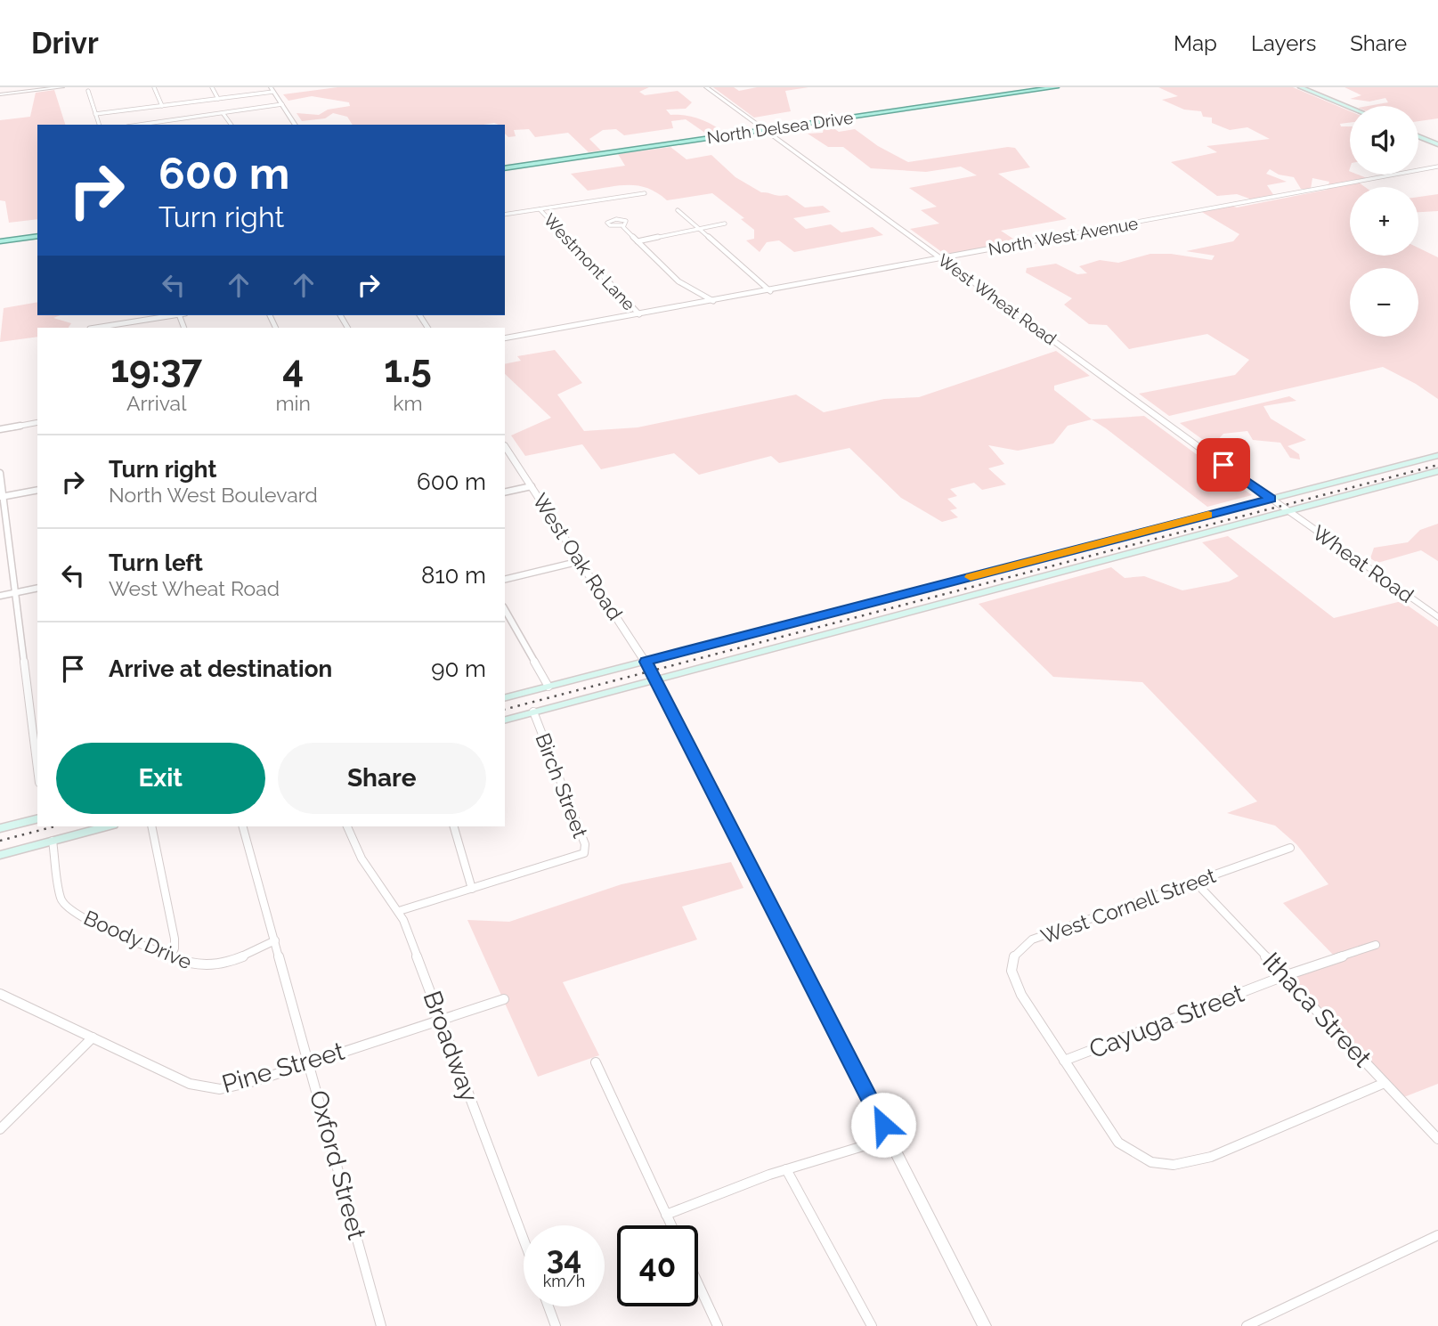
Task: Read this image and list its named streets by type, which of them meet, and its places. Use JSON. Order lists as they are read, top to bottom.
{
  "streets": {
    "main road": ["North Delsea Drive"],
    "street": [
      "North West Avenue",
      "Westmont Lane",
      "West Wheat Road",
      "West Oak Road",
      "Wheat Road",
      "Birch Street",
      "West Cornell Street",
      "Boody Drive",
      "Ithaca Street",
      "Cayuga Street",
      "Broadway",
      "Pine Street",
      "Oxford Street"
    ]
  },
  "crossings": [
    ["North Delsea Drive", "West Wheat Road"],
    ["North West Avenue", "Westmont Lane"],
    ["North West Avenue", "West Wheat Road"],
    ["West Wheat Road", "Wheat Road"],
    ["West Cornell Street", "Ithaca Street"],
    ["West Cornell Street", "Cayuga Street"],
    ["Boody Drive", "Oxford Street"],
    ["Ithaca Street", "Cayuga Street"],
    ["Broadway", "Pine Street"],
    ["Pine Street", "Oxford Street"]
  ],
  "page": {
    "header": "Drivr",
    "nav": ["Map", "Layers", "Share"],
    "map_buttons": ["+", "−"],
    "turn": ["600 m", "Turn right"],
    "eta": [
      "19:37",
      "Arrival",
      "4",
      "min",
      "1.5",
      "km"
    ],
    "list": [
      {
        "name": "Turn right",
        "note": "North West Boulevard",
        "value": "600 m"
      },
      {
        "name": "Turn left",
        "note": "West Wheat Road",
        "value": "810 m"
      },
      {
        "name": "Arrive at destination",
        "value": "90 m"
      }
    ],
    "buttons": ["Exit", "Share"],
    "speed": "34 km/h",
    "limit": "40"
  }
}
